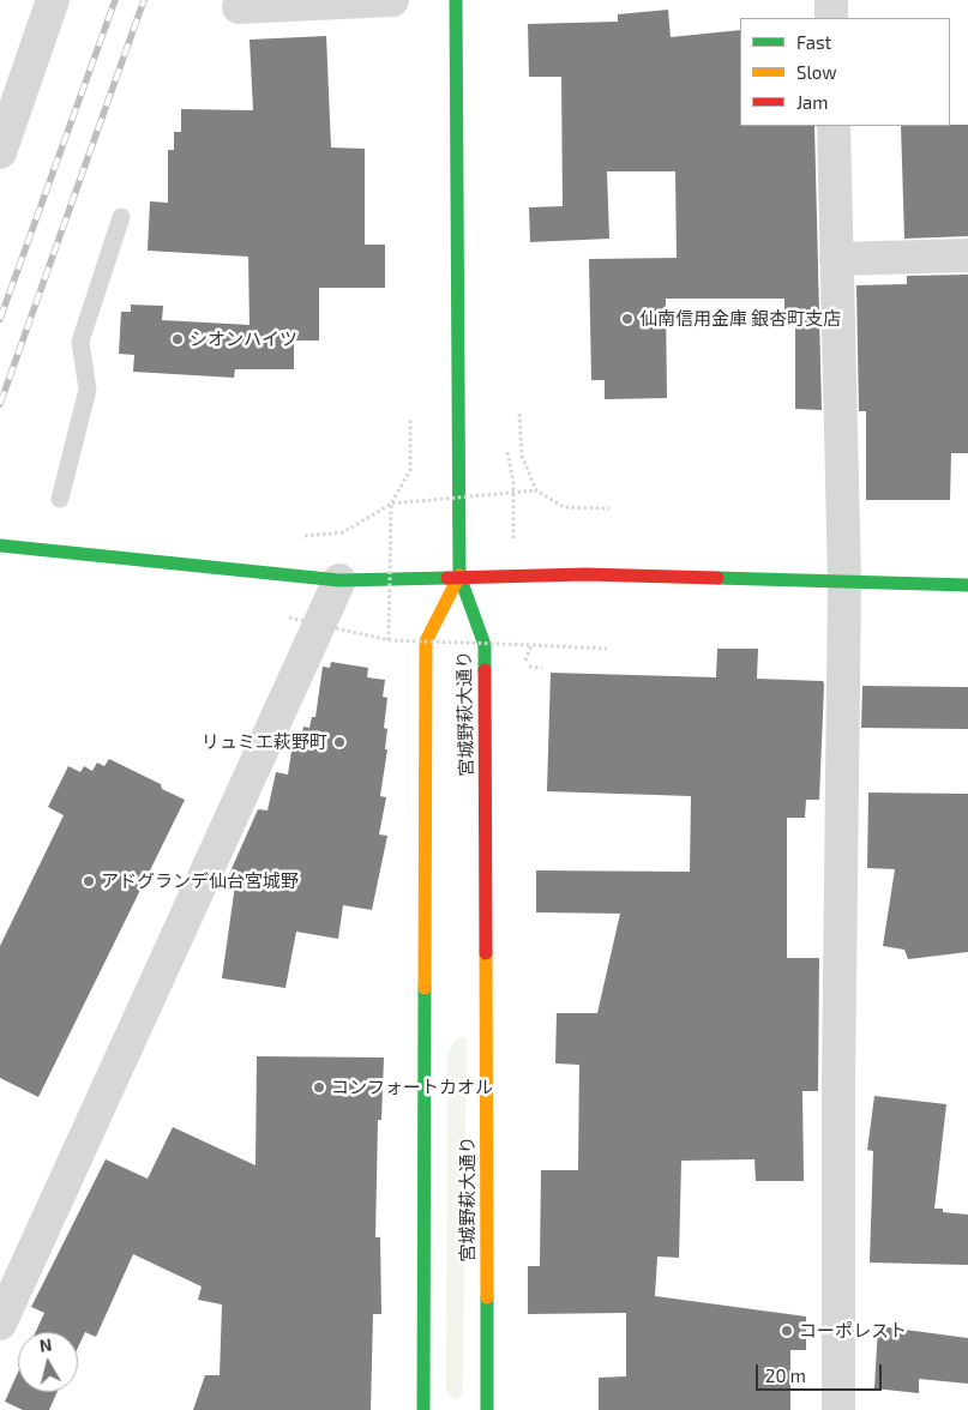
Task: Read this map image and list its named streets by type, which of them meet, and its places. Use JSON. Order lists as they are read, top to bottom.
{
  "streets": {
    "street": ["宮城野萩大通り"]
  },
  "places": [
    "仙南信用金庫 銀杏町支店",
    "シオンハイツ",
    "リュミエ萩野町",
    "アドグランデ仙台宮城野",
    "コンフォートカオル",
    "コーポレスト"
  ],
  "legend": ["Fast", "Slow", "Jam"],
  "scale_bar": "20 m",
  "north": "top"
}
